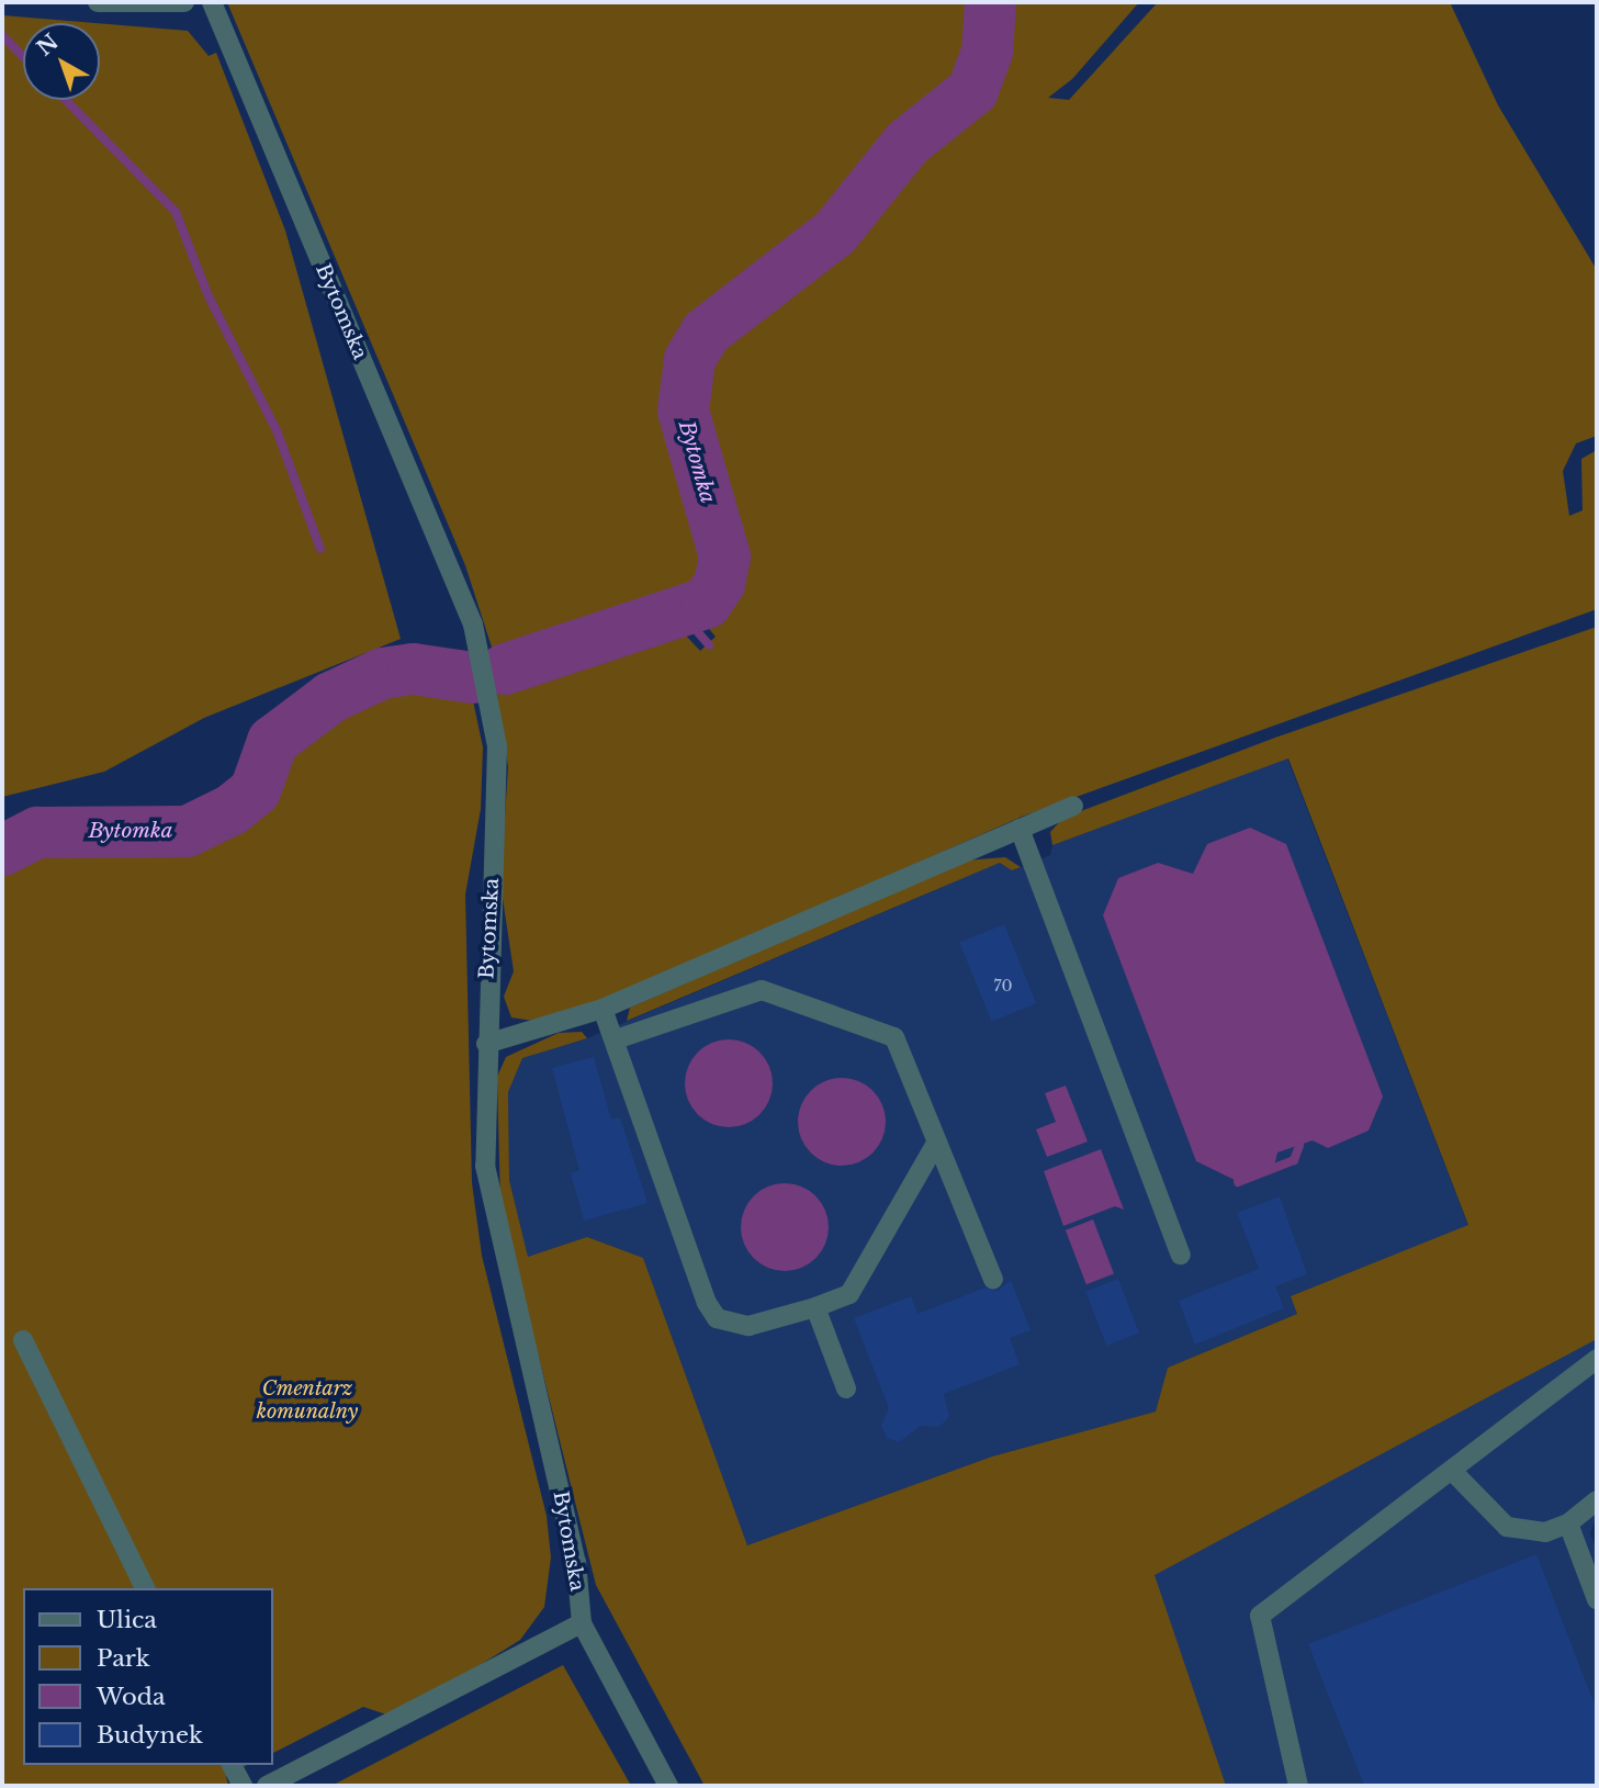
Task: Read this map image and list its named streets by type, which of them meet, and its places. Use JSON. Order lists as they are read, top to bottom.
{
  "streets": {
    "street": ["Bytomska"]
  },
  "water": ["Bytomka"],
  "parks": ["Cmentarz komunalny"],
  "house_numbers": ["70"],
  "legend": [
    "Ulica",
    "Park",
    "Woda",
    "Budynek"
  ],
  "north": "top left"
}
